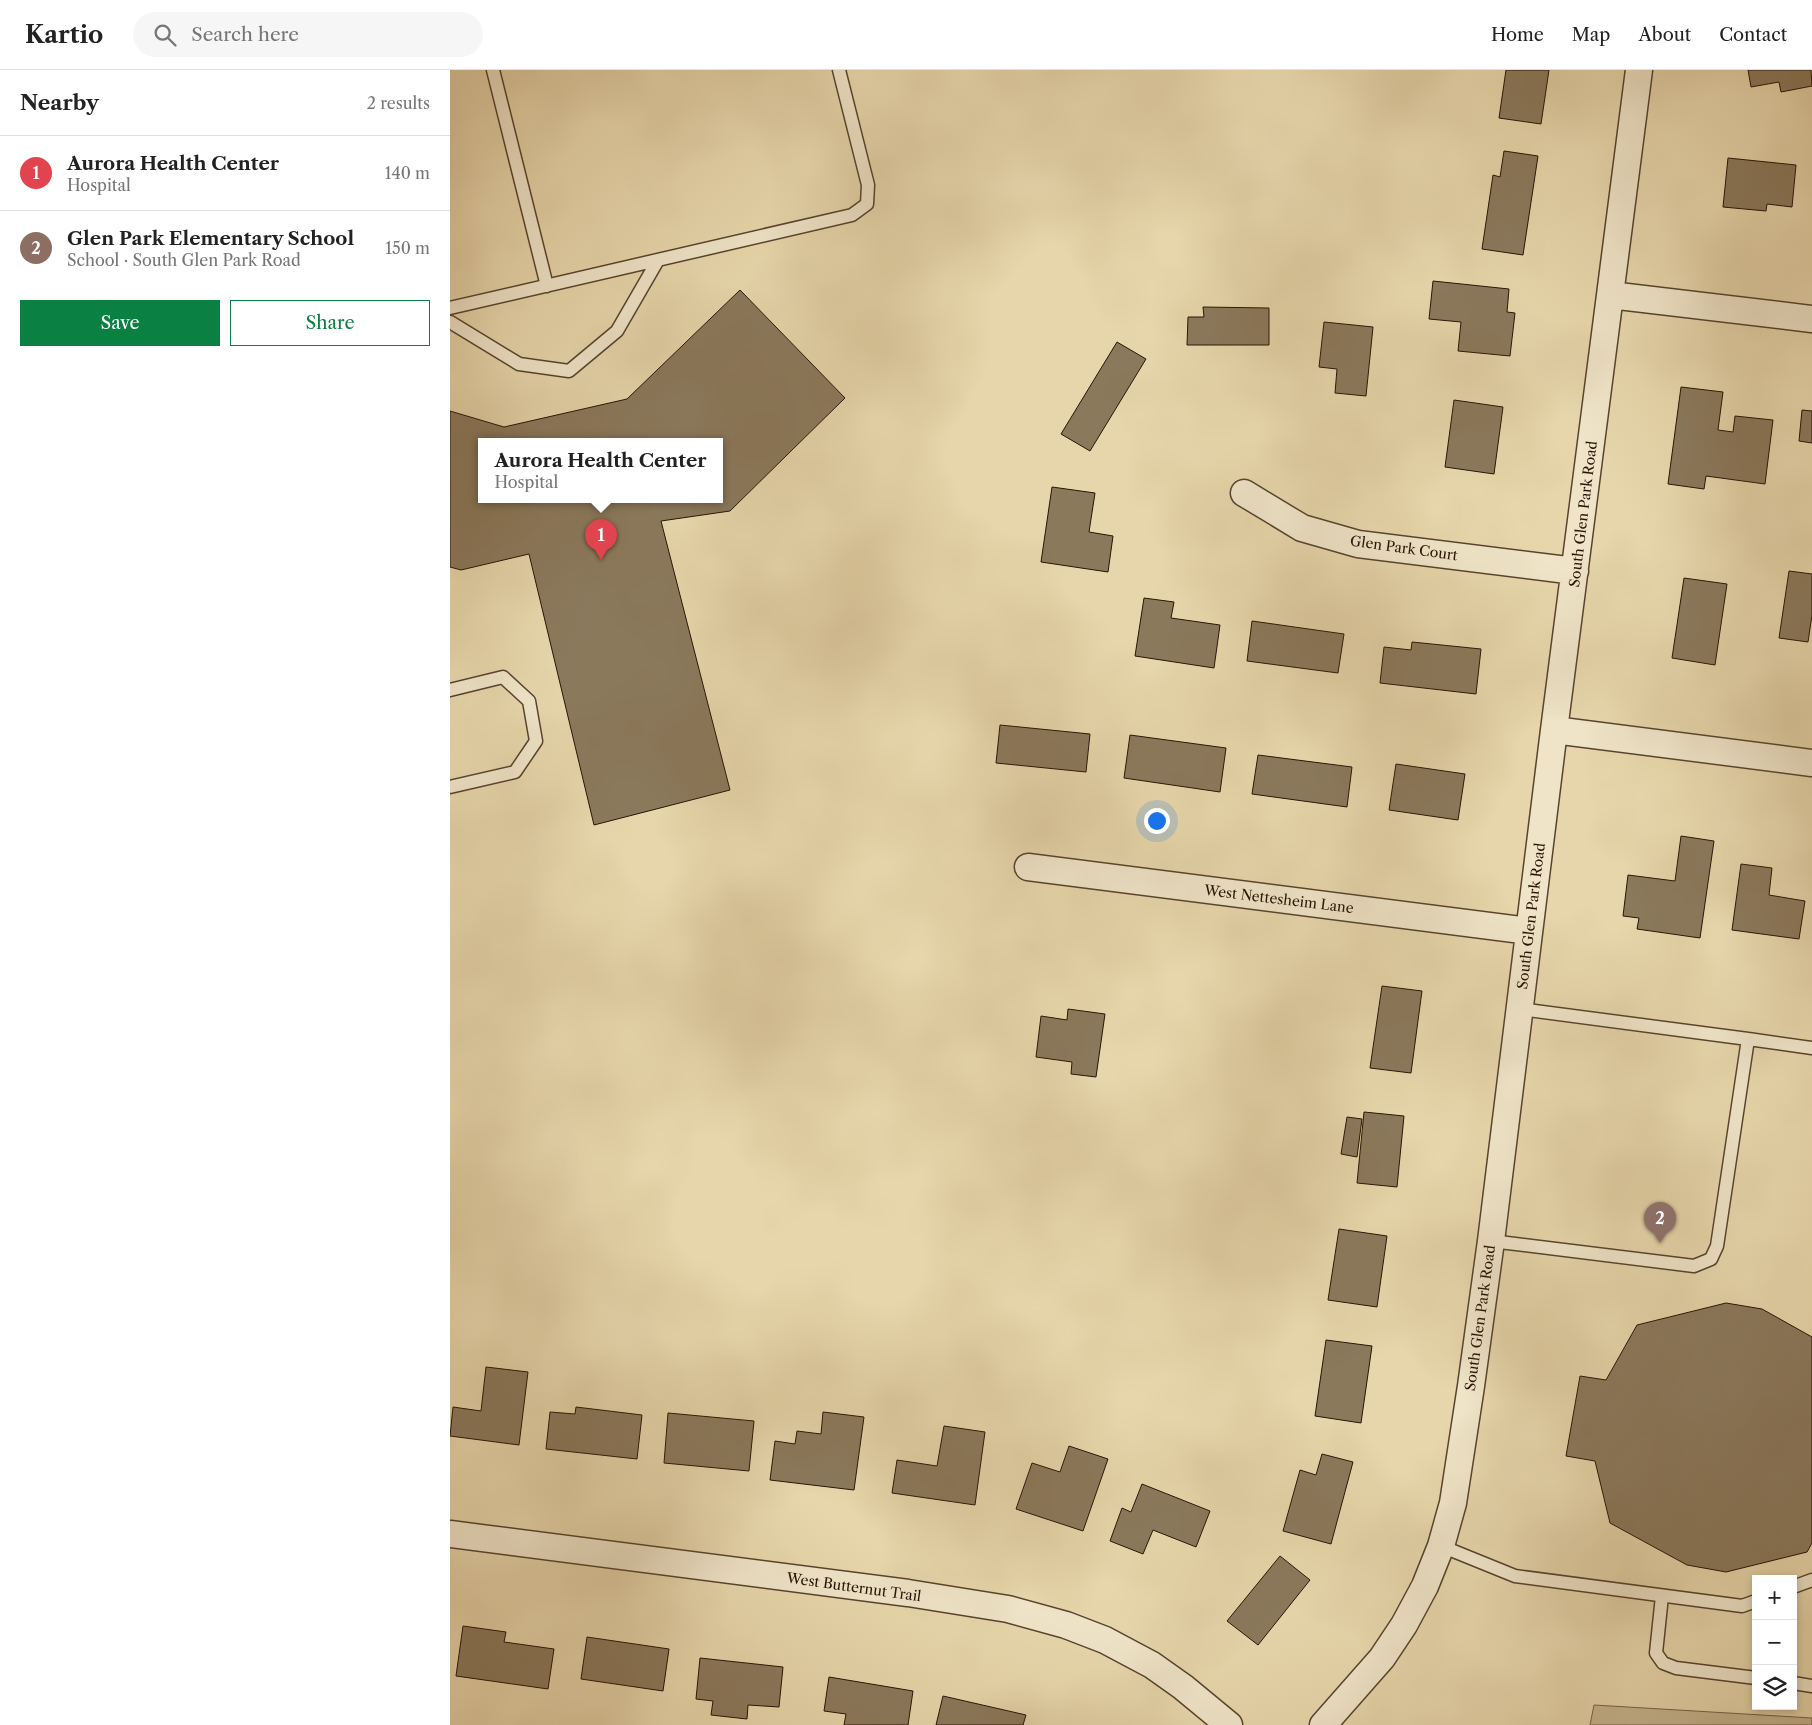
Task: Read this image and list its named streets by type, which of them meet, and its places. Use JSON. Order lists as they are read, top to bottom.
{
  "streets": {
    "street": [
      "South Glen Park Road",
      "Glen Park Court",
      "West Nettesheim Lane",
      "West Butternut Trail"
    ]
  },
  "crossings": [
    ["South Glen Park Road", "Glen Park Court"],
    ["South Glen Park Road", "West Nettesheim Lane"]
  ],
  "page": {
    "header": "Kartio",
    "search": "Search here",
    "nav": [
      "Home",
      "Map",
      "About",
      "Contact"
    ],
    "heading": ["Nearby", "2 results"],
    "list": [
      {
        "mark": "1",
        "name": "Aurora Health Center",
        "note": "Hospital",
        "value": "140 m"
      },
      {
        "mark": "2",
        "name": "Glen Park Elementary School",
        "note": "School · South Glen Park Road",
        "value": "150 m"
      }
    ],
    "buttons": ["Save", "Share"],
    "popup": ["Aurora Health Center", "Hospital"],
    "pins": ["1", "2"],
    "map_buttons": ["+", "−"]
  }
}
